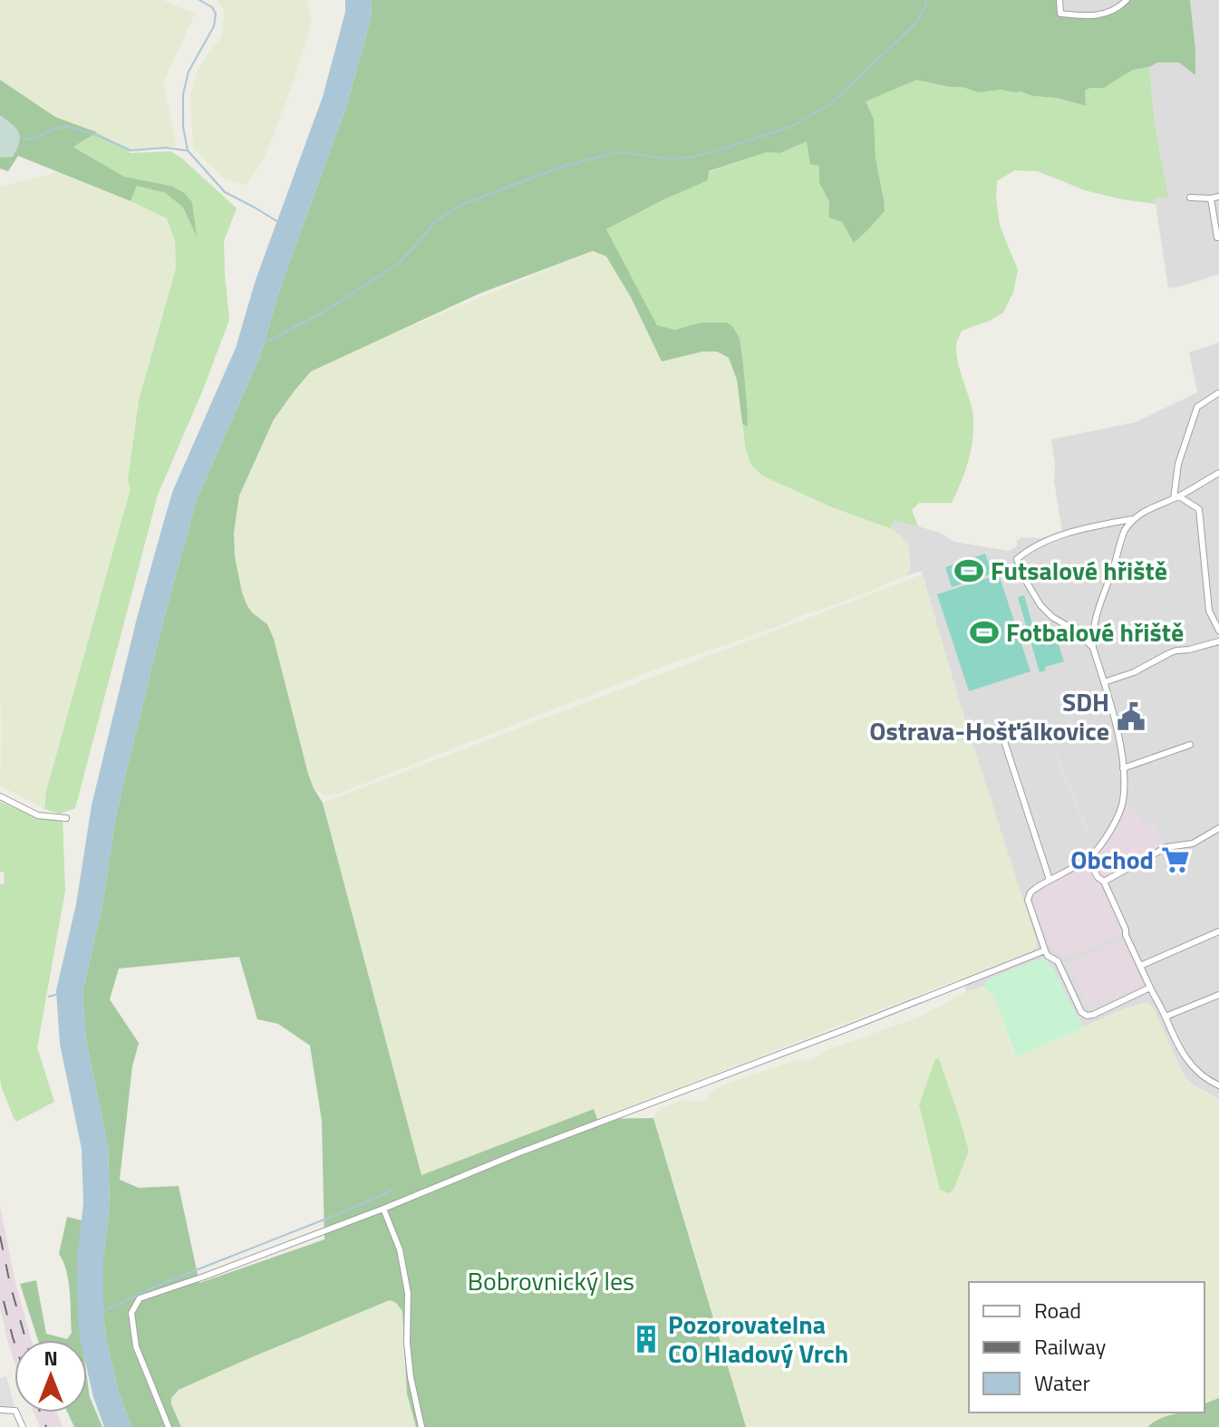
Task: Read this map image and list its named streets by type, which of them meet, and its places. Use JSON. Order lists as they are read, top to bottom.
{
  "parks": ["Bobrovnický les"],
  "places": {
    "sports": ["Futsalové hřiště", "Fotbalové hřiště"],
    "public building": ["SDH Ostrava-Hošťálkovice"],
    "supermarket": ["Obchod"],
    "building": ["Pozorovatelna CO Hladový Vrch"]
  },
  "legend": ["Road", "Railway", "Water"],
  "north": "top"
}
